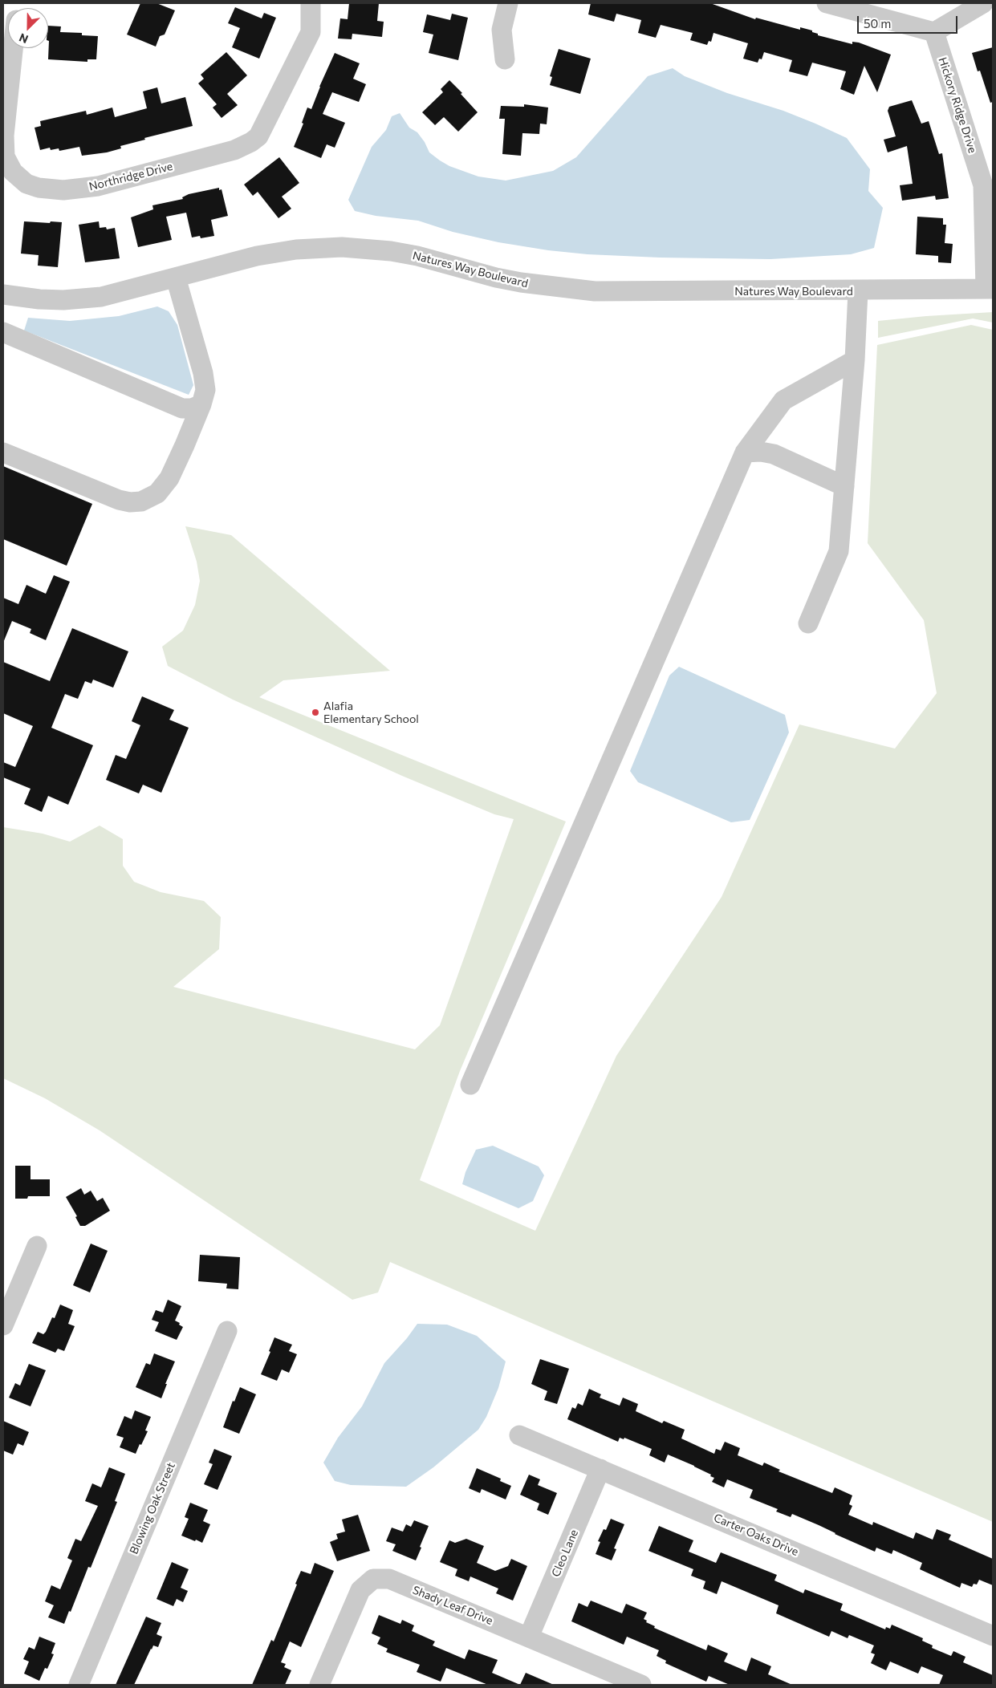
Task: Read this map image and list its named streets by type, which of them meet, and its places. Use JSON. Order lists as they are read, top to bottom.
{
  "streets": {
    "street": [
      "Hickory Ridge Drive",
      "Northridge Drive",
      "Natures Way Boulevard",
      "Blowing Oak Street",
      "Carter Oaks Drive",
      "Cleo Lane",
      "Shady Leaf Drive"
    ]
  },
  "crossings": [
    ["Hickory Ridge Drive", "Natures Way Boulevard"],
    ["Carter Oaks Drive", "Cleo Lane"],
    ["Cleo Lane", "Shady Leaf Drive"]
  ],
  "places": ["Alafia Elementary School"],
  "scale_bar": "50 m",
  "north": "bottom left"
}
